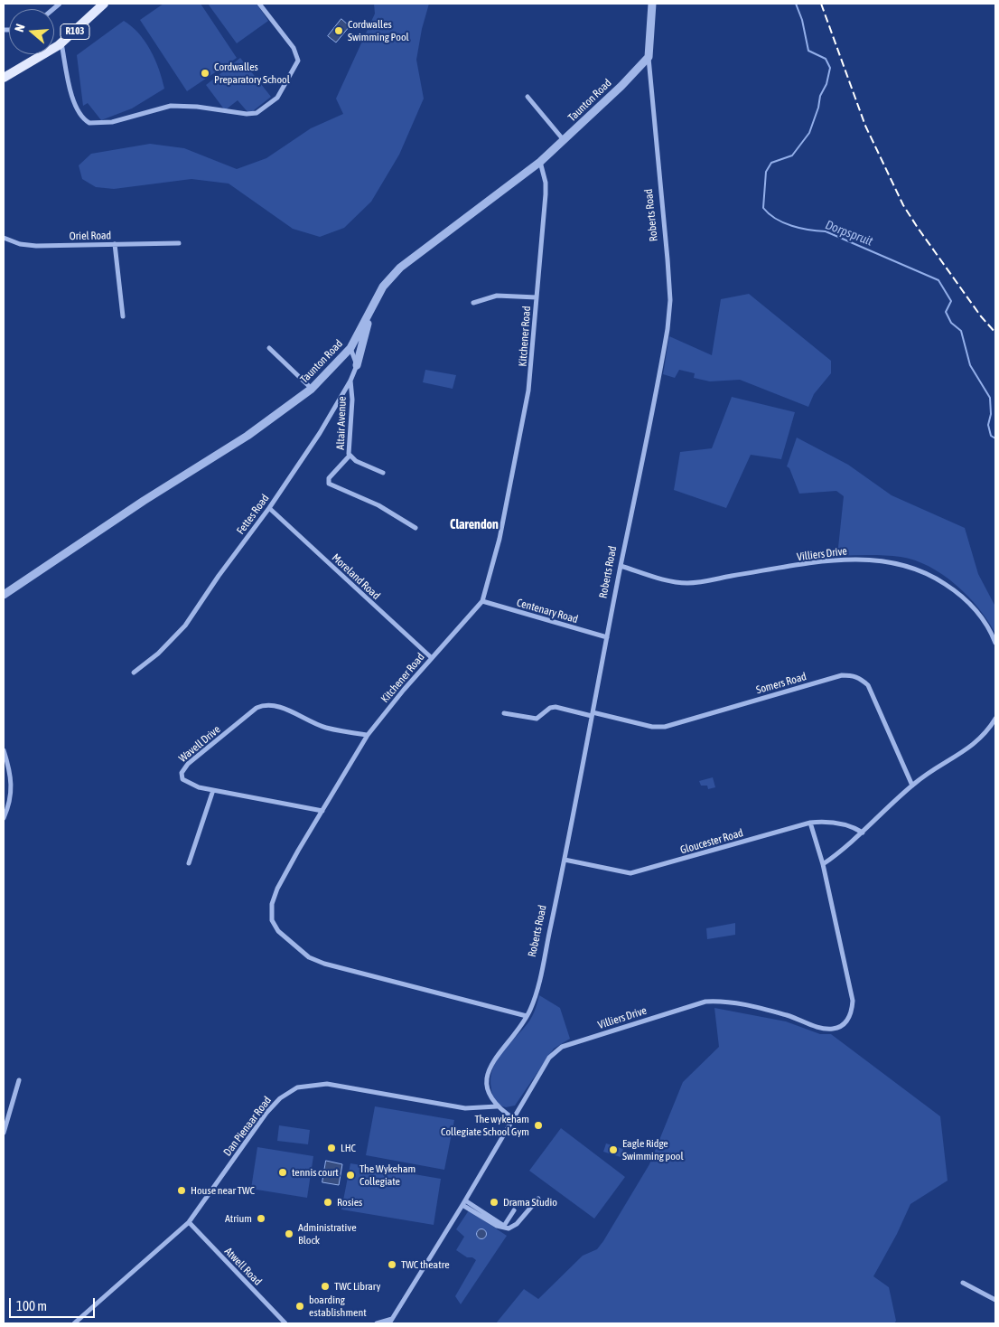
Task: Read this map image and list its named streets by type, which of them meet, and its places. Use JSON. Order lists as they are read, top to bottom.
{
  "streets": {
    "main road": ["R103"],
    "street": [
      "Taunton Road",
      "Roberts Road",
      "Oriel Road",
      "Kitchener Road",
      "Altair Avenue",
      "Fettes Road",
      "Villiers Drive",
      "Moreland Road",
      "Centenary Road",
      "Somers Road",
      "Wavell Drive",
      "Gloucester Road",
      "Dan Pienaar Road",
      "Atwell Road"
    ]
  },
  "crossings": [
    ["Taunton Road", "Roberts Road"],
    ["Taunton Road", "Kitchener Road"],
    ["Roberts Road", "Kitchener Road"],
    ["Roberts Road", "Villiers Drive"],
    ["Roberts Road", "Centenary Road"],
    ["Roberts Road", "Somers Road"],
    ["Roberts Road", "Gloucester Road"],
    ["Roberts Road", "Dan Pienaar Road"],
    ["Kitchener Road", "Moreland Road"],
    ["Kitchener Road", "Centenary Road"],
    ["Kitchener Road", "Wavell Drive"],
    ["Altair Avenue", "Fettes Road"],
    ["Fettes Road", "Moreland Road"],
    ["Villiers Drive", "Gloucester Road"],
    ["Dan Pienaar Road", "Atwell Road"]
  ],
  "districts": ["Clarendon"],
  "water": ["Dorpspruit"],
  "places": [
    "Cordwalles Swimming Pool",
    "Cordwalles Preparatory School",
    "The wykeham Collegiate School Gym",
    "LHC",
    "Eagle Ridge Swimming pool",
    "tennis court",
    "The Wykeham Collegiate",
    "House near TWC",
    "Rosies",
    "Drama Studio",
    "Atrium",
    "Administrative Block",
    "TWC theatre",
    "TWC Library",
    "boarding establishment"
  ],
  "scale_bar": "100 m",
  "north": "left"
}
